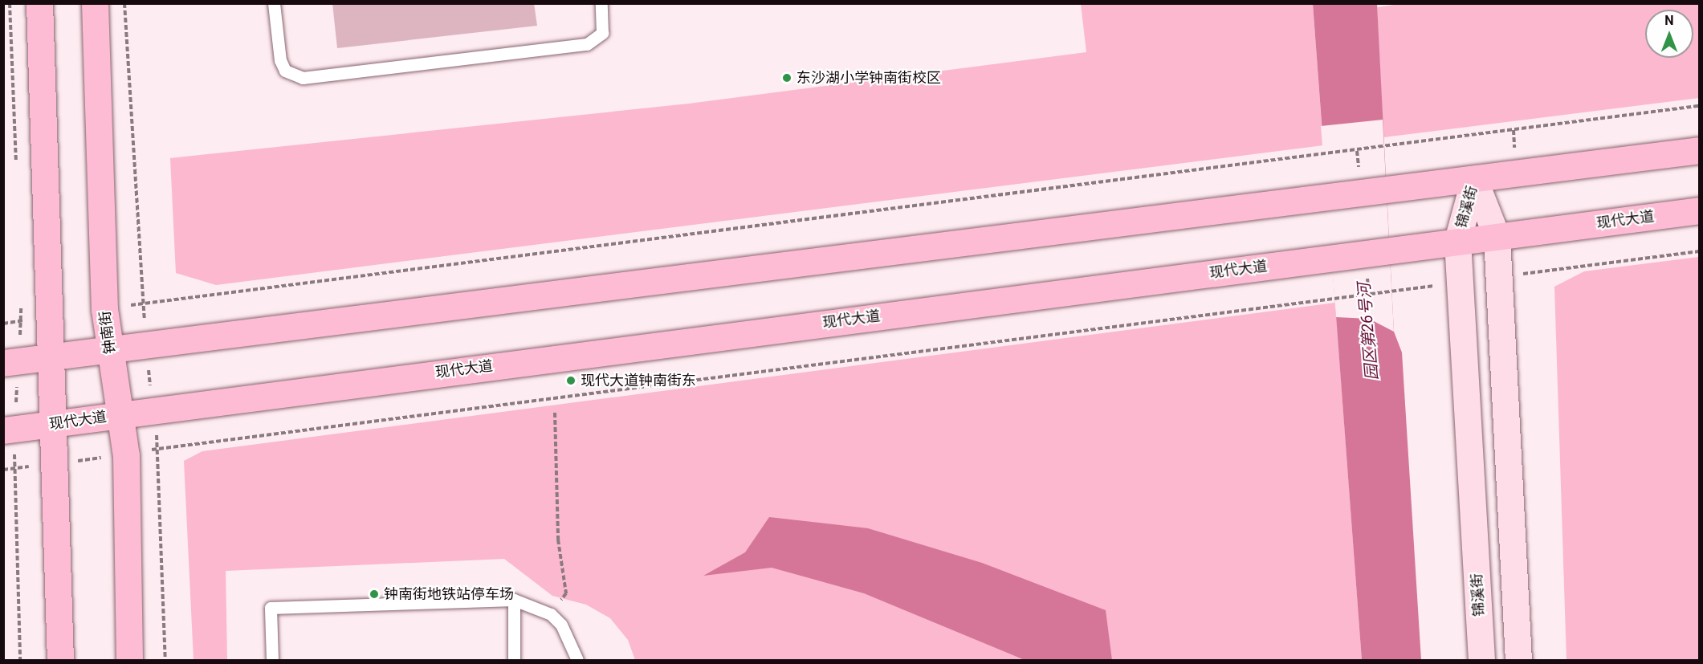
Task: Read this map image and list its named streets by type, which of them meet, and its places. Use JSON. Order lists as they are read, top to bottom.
{
  "streets": {
    "main road": ["锦溪街", "现代大道", "钟南街"]
  },
  "crossings": [
    ["锦溪街", "现代大道"],
    ["现代大道", "钟南街"]
  ],
  "water": ["园区第26号河"],
  "places": ["东沙湖小学钟南街校区", "现代大道钟南街东", "钟南街地铁站停车场"],
  "north": "top"
}
